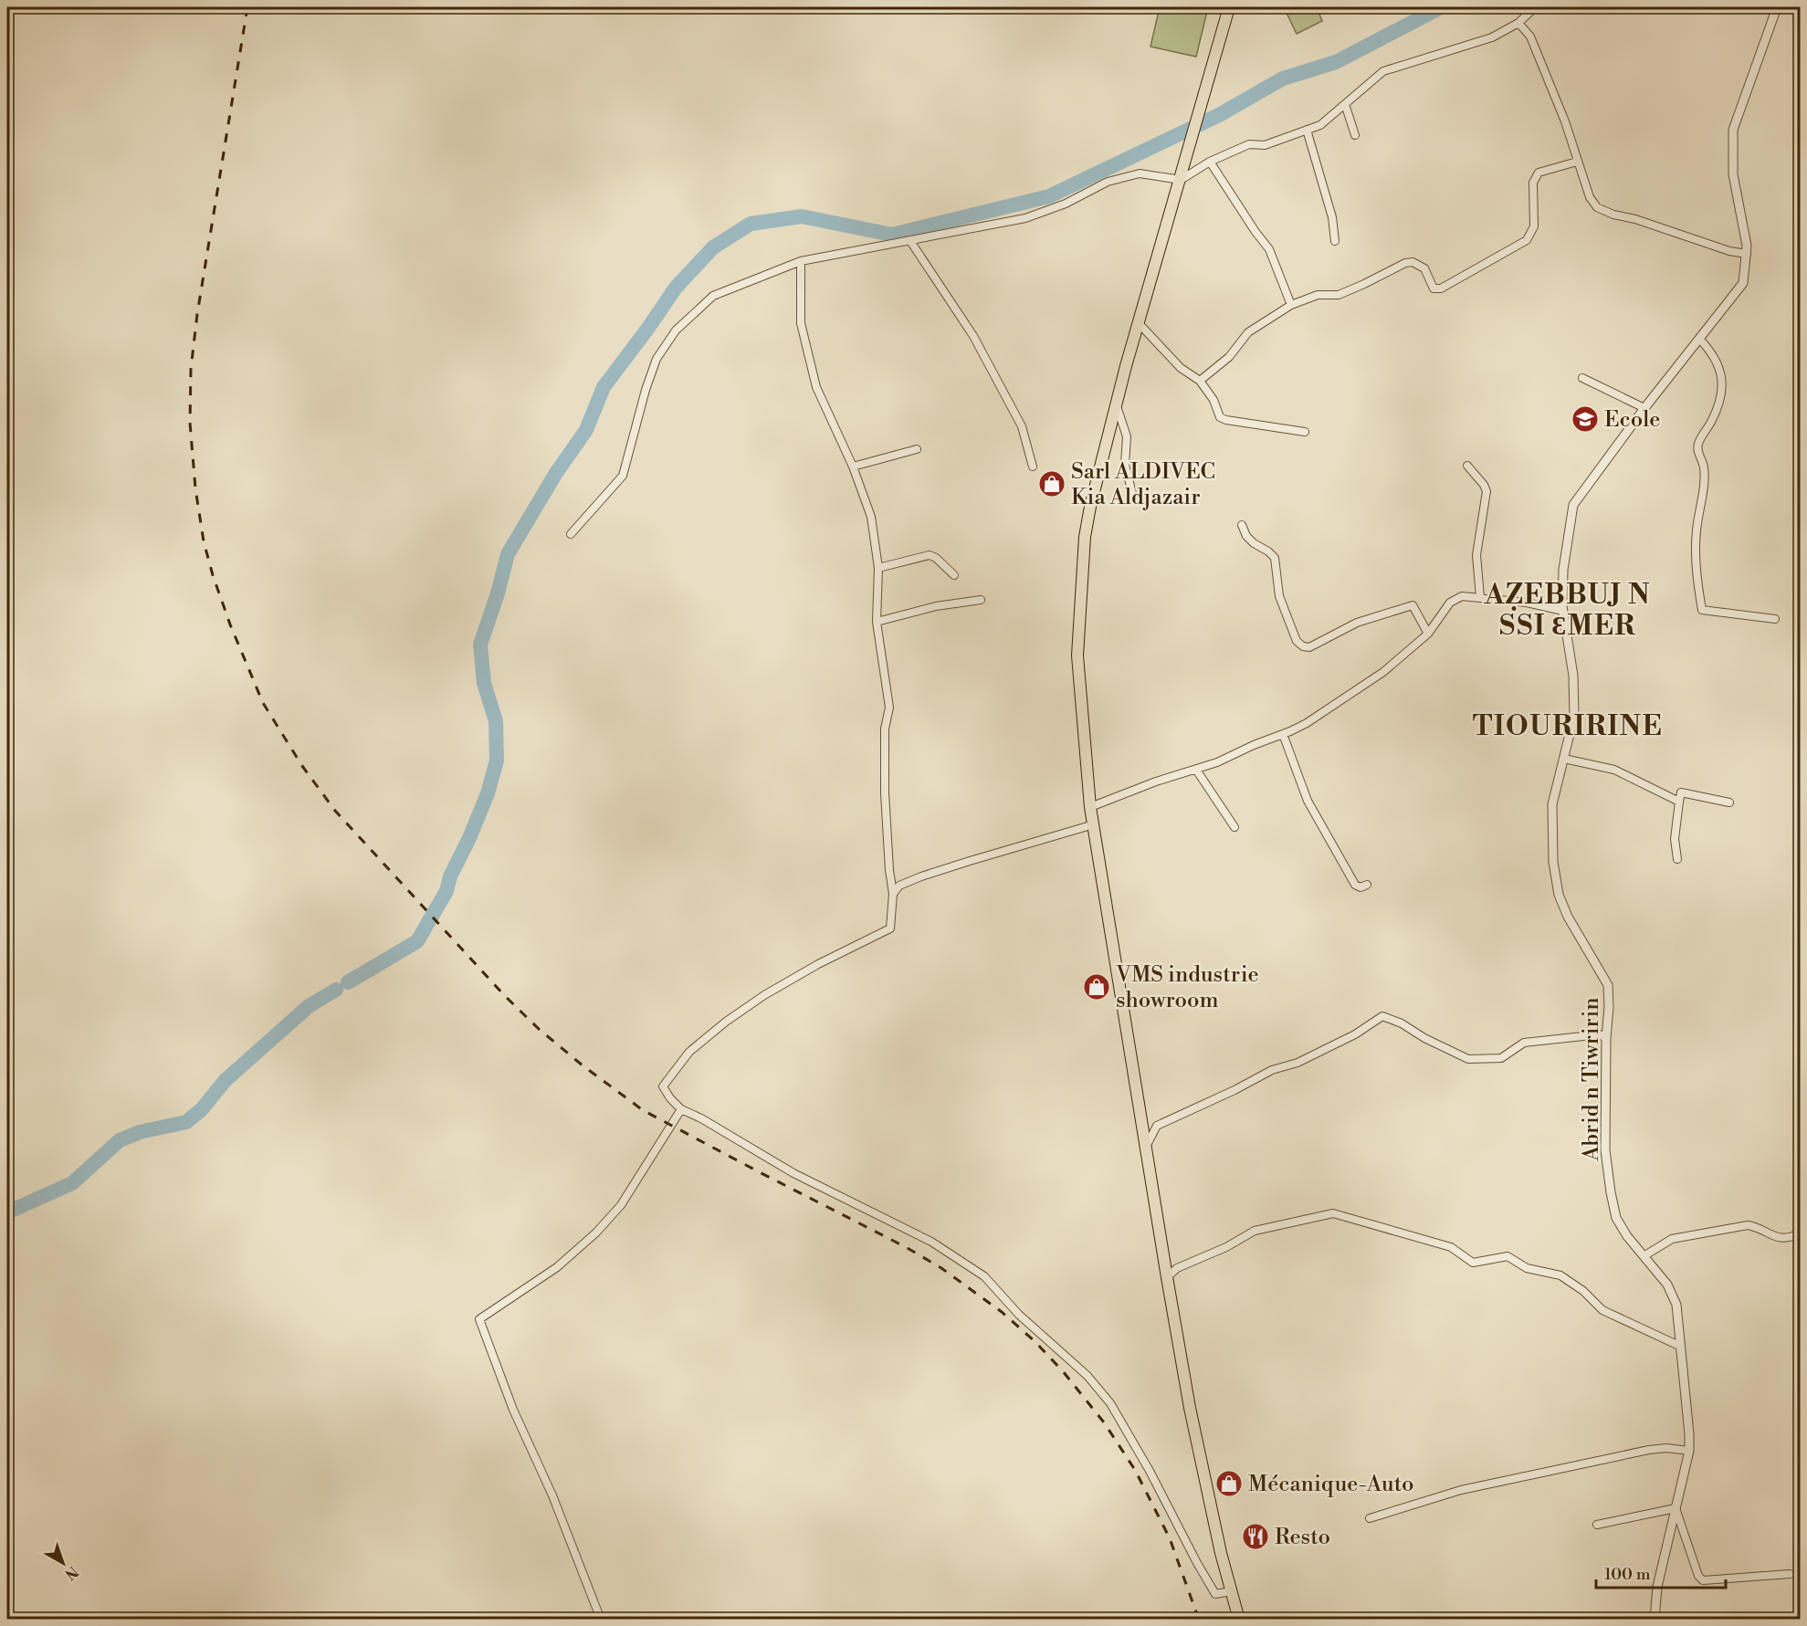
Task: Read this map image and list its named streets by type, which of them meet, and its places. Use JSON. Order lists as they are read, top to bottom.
{
  "streets": {
    "street": ["Abrid n Tiwririn"]
  },
  "districts": ["AẒEBBUJ N SSI ƐMER", "TIOURIRINE"],
  "places": {
    "school or university": ["Ecole"],
    "shop": ["Sarl ALDIVEC Kia Aldjazair", "VMS industrie showroom", "Mécanique-Auto"],
    "restaurant": ["Resto"]
  },
  "scale_bar": "100 m",
  "north": "bottom right"
}
